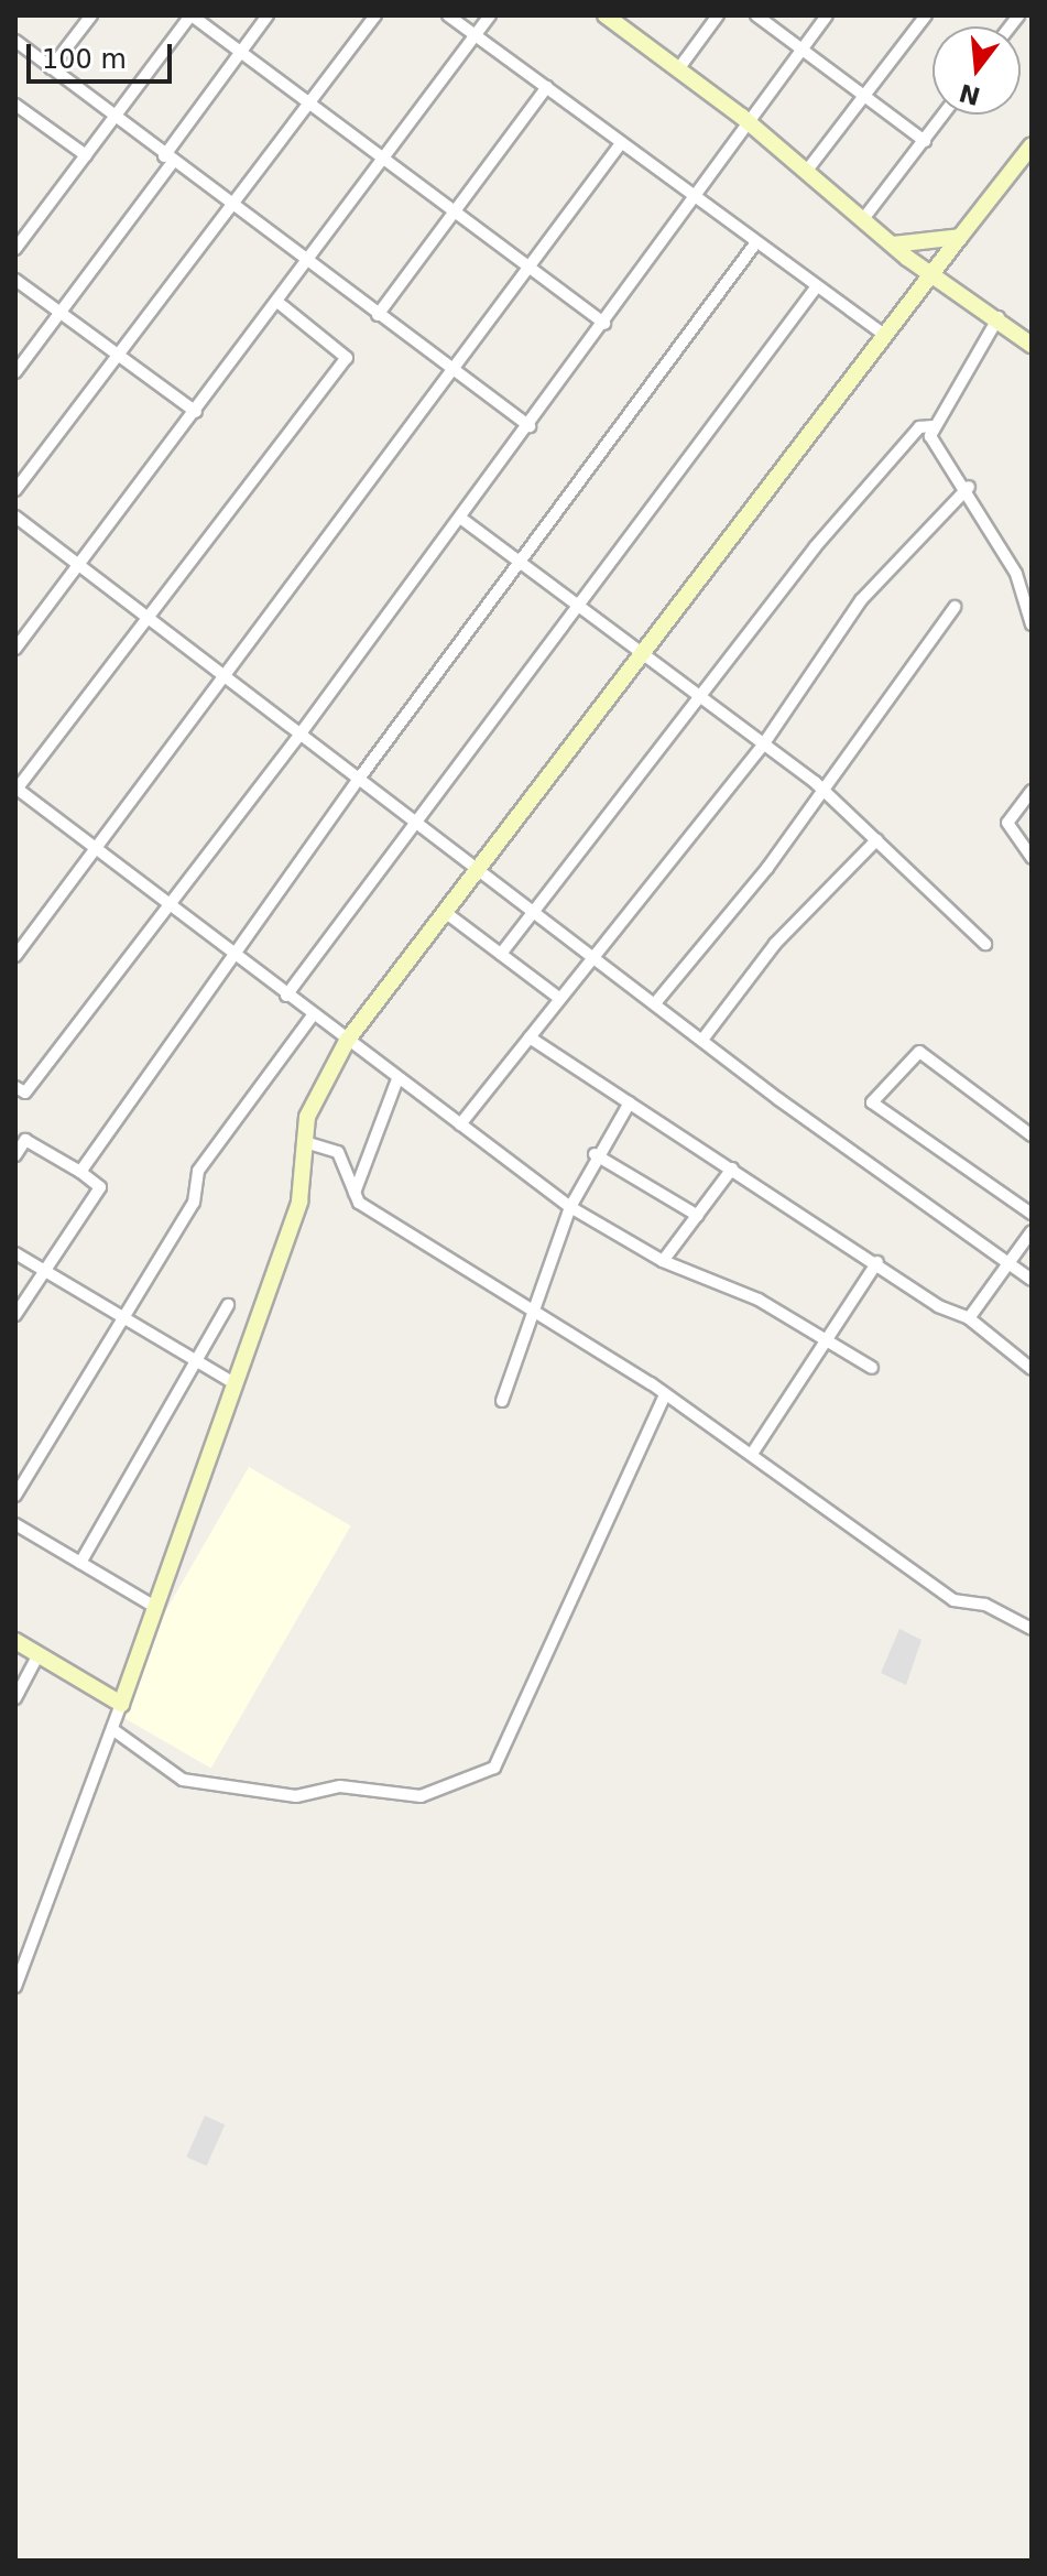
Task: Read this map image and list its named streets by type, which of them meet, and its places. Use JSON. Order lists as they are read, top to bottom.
{
  "scale_bar": "100 m",
  "north": "bottom"
}
